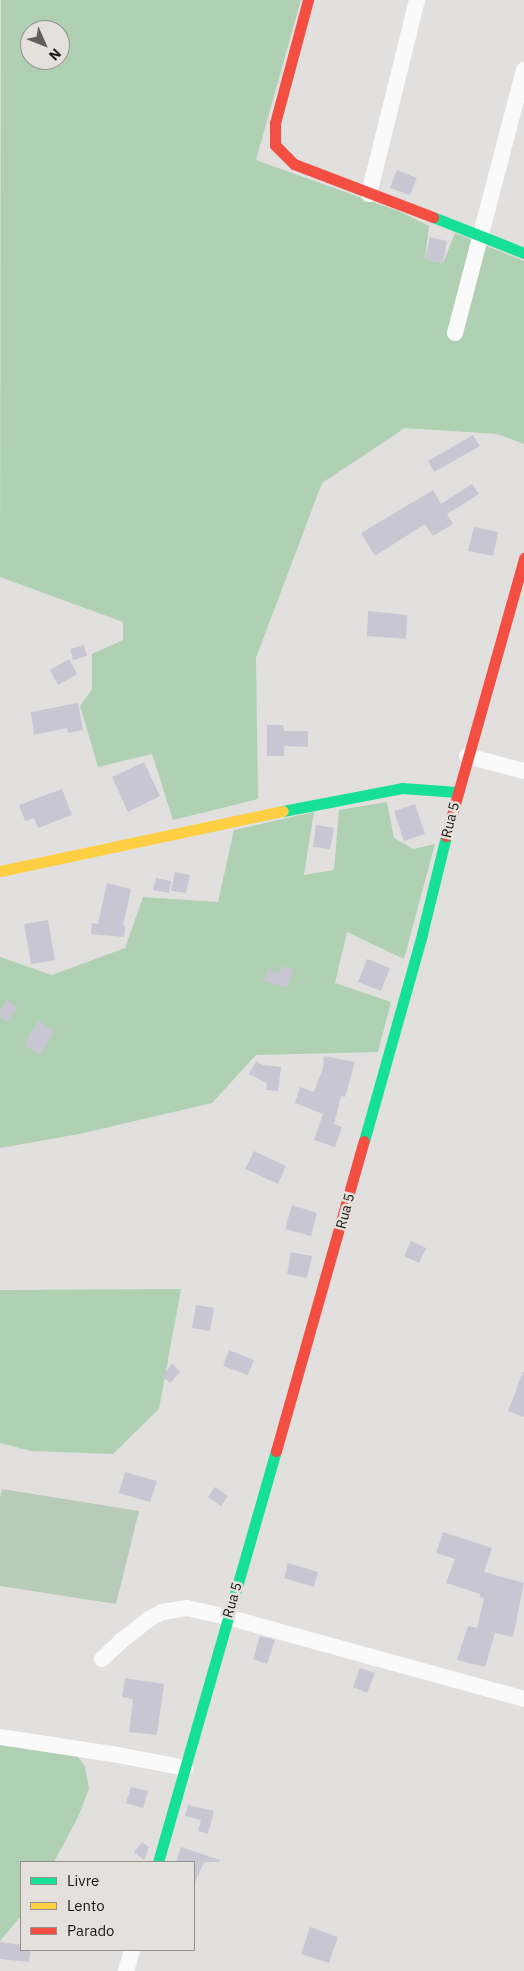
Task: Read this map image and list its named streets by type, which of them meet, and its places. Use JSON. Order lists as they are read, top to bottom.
{
  "streets": {
    "street": ["Rua 5"]
  },
  "legend": ["Livre", "Lento", "Parado"],
  "north": "bottom right"
}
